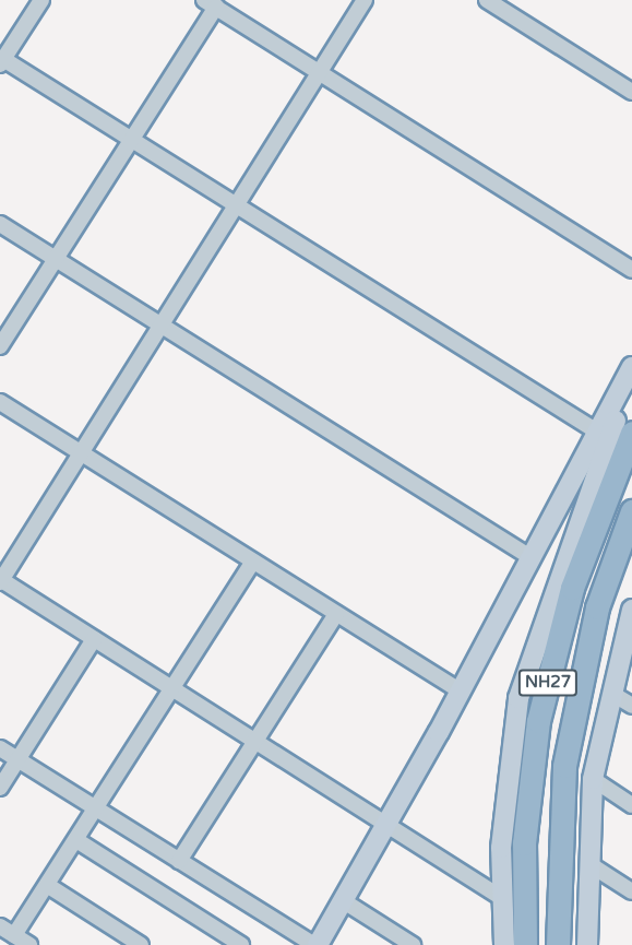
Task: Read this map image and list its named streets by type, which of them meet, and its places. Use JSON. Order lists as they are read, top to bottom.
{
  "streets": {
    "highway": ["NH27"]
  }
}
